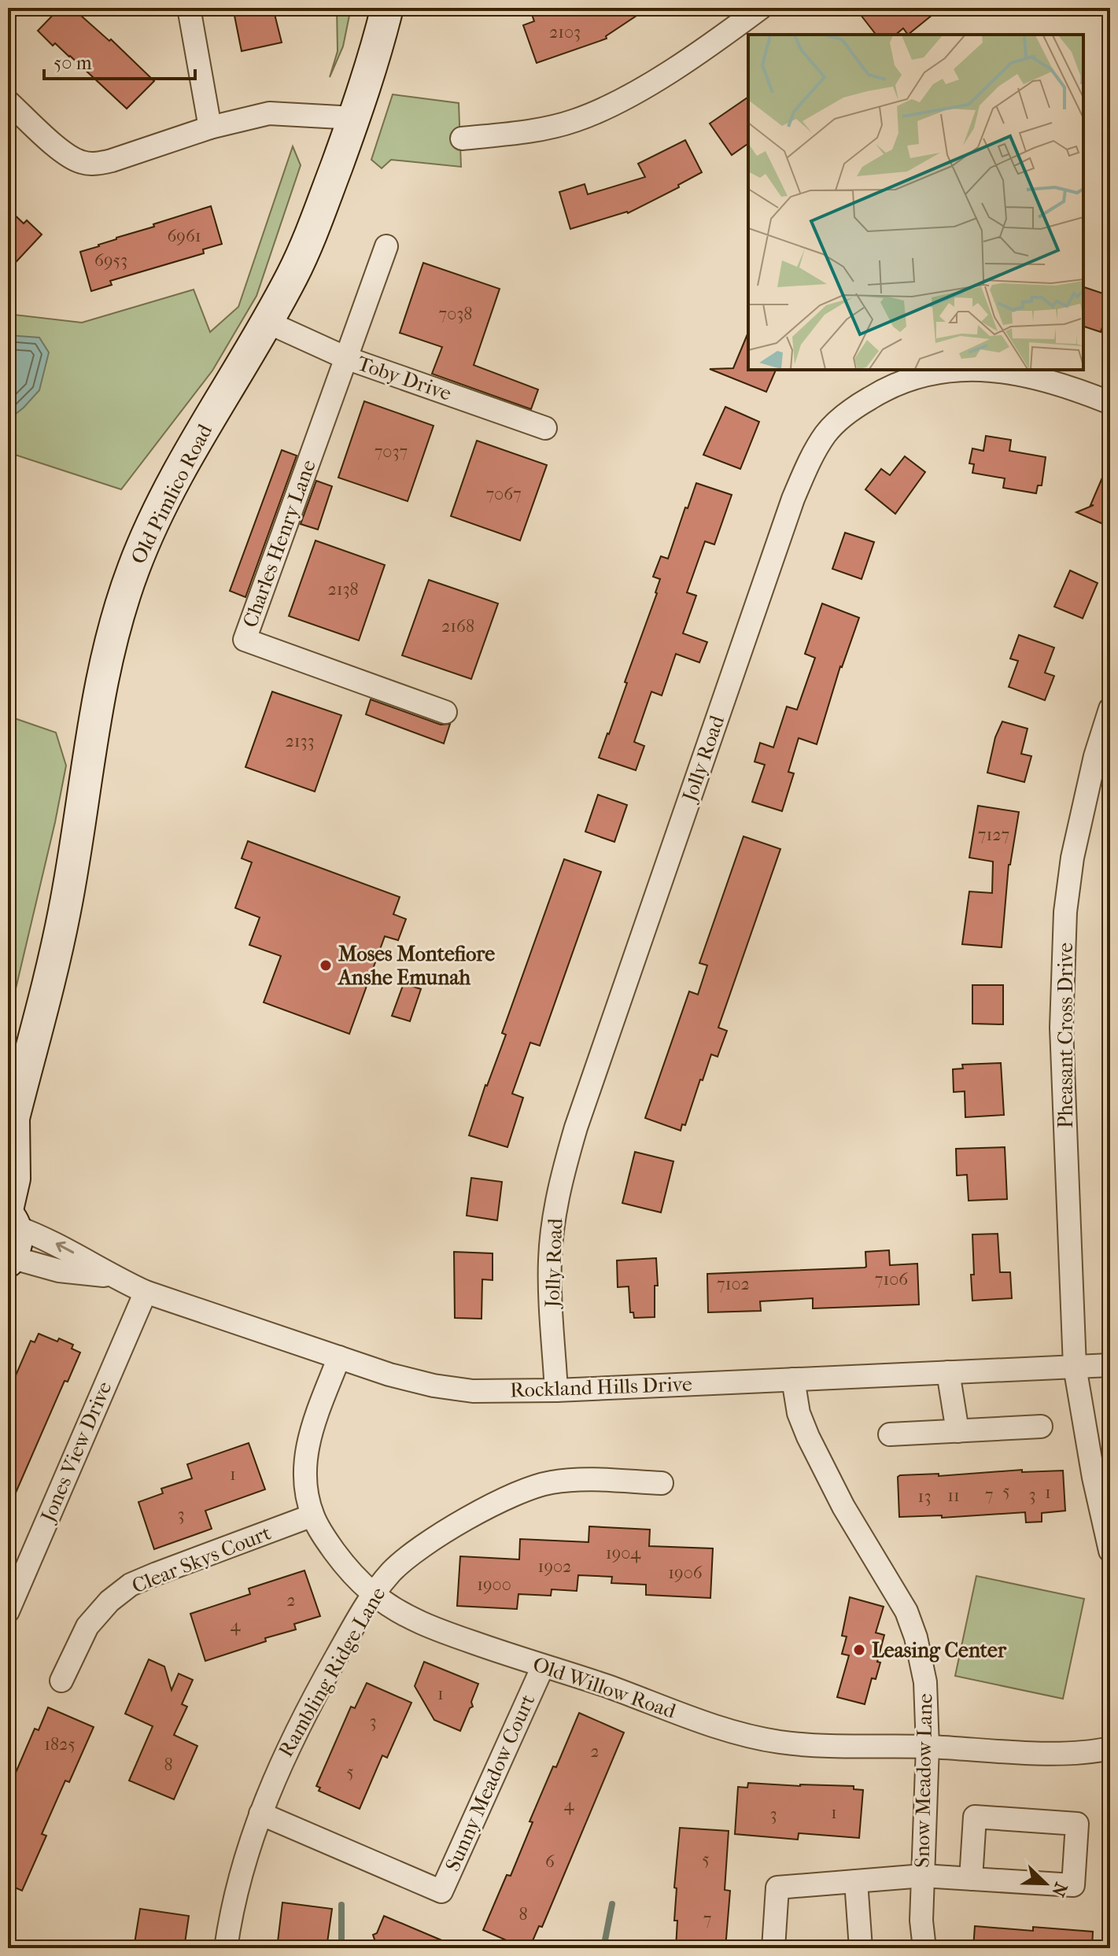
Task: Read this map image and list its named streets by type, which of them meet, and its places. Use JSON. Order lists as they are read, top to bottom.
{
  "streets": {
    "street": [
      "Toby Drive",
      "Old Pimlico Road",
      "Charles Henry Lane",
      "Jolly Road",
      "Pheasant Cross Drive",
      "Rockland Hills Drive",
      "Jones View Drive",
      "Clear Skys Court",
      "Rambling Ridge Lane",
      "Old Willow Road",
      "Snow Meadow Lane",
      "Sunny Meadow Court"
    ]
  },
  "crossings": [
    ["Toby Drive", "Old Pimlico Road"],
    ["Toby Drive", "Charles Henry Lane"],
    ["Old Pimlico Road", "Rockland Hills Drive"],
    ["Jolly Road", "Rockland Hills Drive"],
    ["Pheasant Cross Drive", "Rockland Hills Drive"],
    ["Rockland Hills Drive", "Jones View Drive"],
    ["Rockland Hills Drive", "Old Willow Road"],
    ["Rockland Hills Drive", "Snow Meadow Lane"],
    ["Clear Skys Court", "Old Willow Road"],
    ["Rambling Ridge Lane", "Old Willow Road"],
    ["Rambling Ridge Lane", "Sunny Meadow Court"],
    ["Old Willow Road", "Snow Meadow Lane"],
    ["Old Willow Road", "Sunny Meadow Court"]
  ],
  "places": ["Moses Montefiore Anshe Emunah", "Leasing Center"],
  "house_numbers": [
    "2103",
    "6961",
    "6953",
    "7038",
    "7037",
    "7067",
    "2138",
    "2168",
    "2133",
    "7127",
    "7106",
    "7102",
    "1",
    "5",
    "1",
    "7",
    "3",
    "11",
    "13",
    "3",
    "1904",
    "1902",
    "1906",
    "1900",
    "2",
    "4",
    "1",
    "3",
    "1825",
    "2",
    "8",
    "5",
    "4",
    "1",
    "3",
    "5",
    "6",
    "8",
    "7"
  ],
  "scale_bar": "50 m",
  "north": "bottom right"
}
